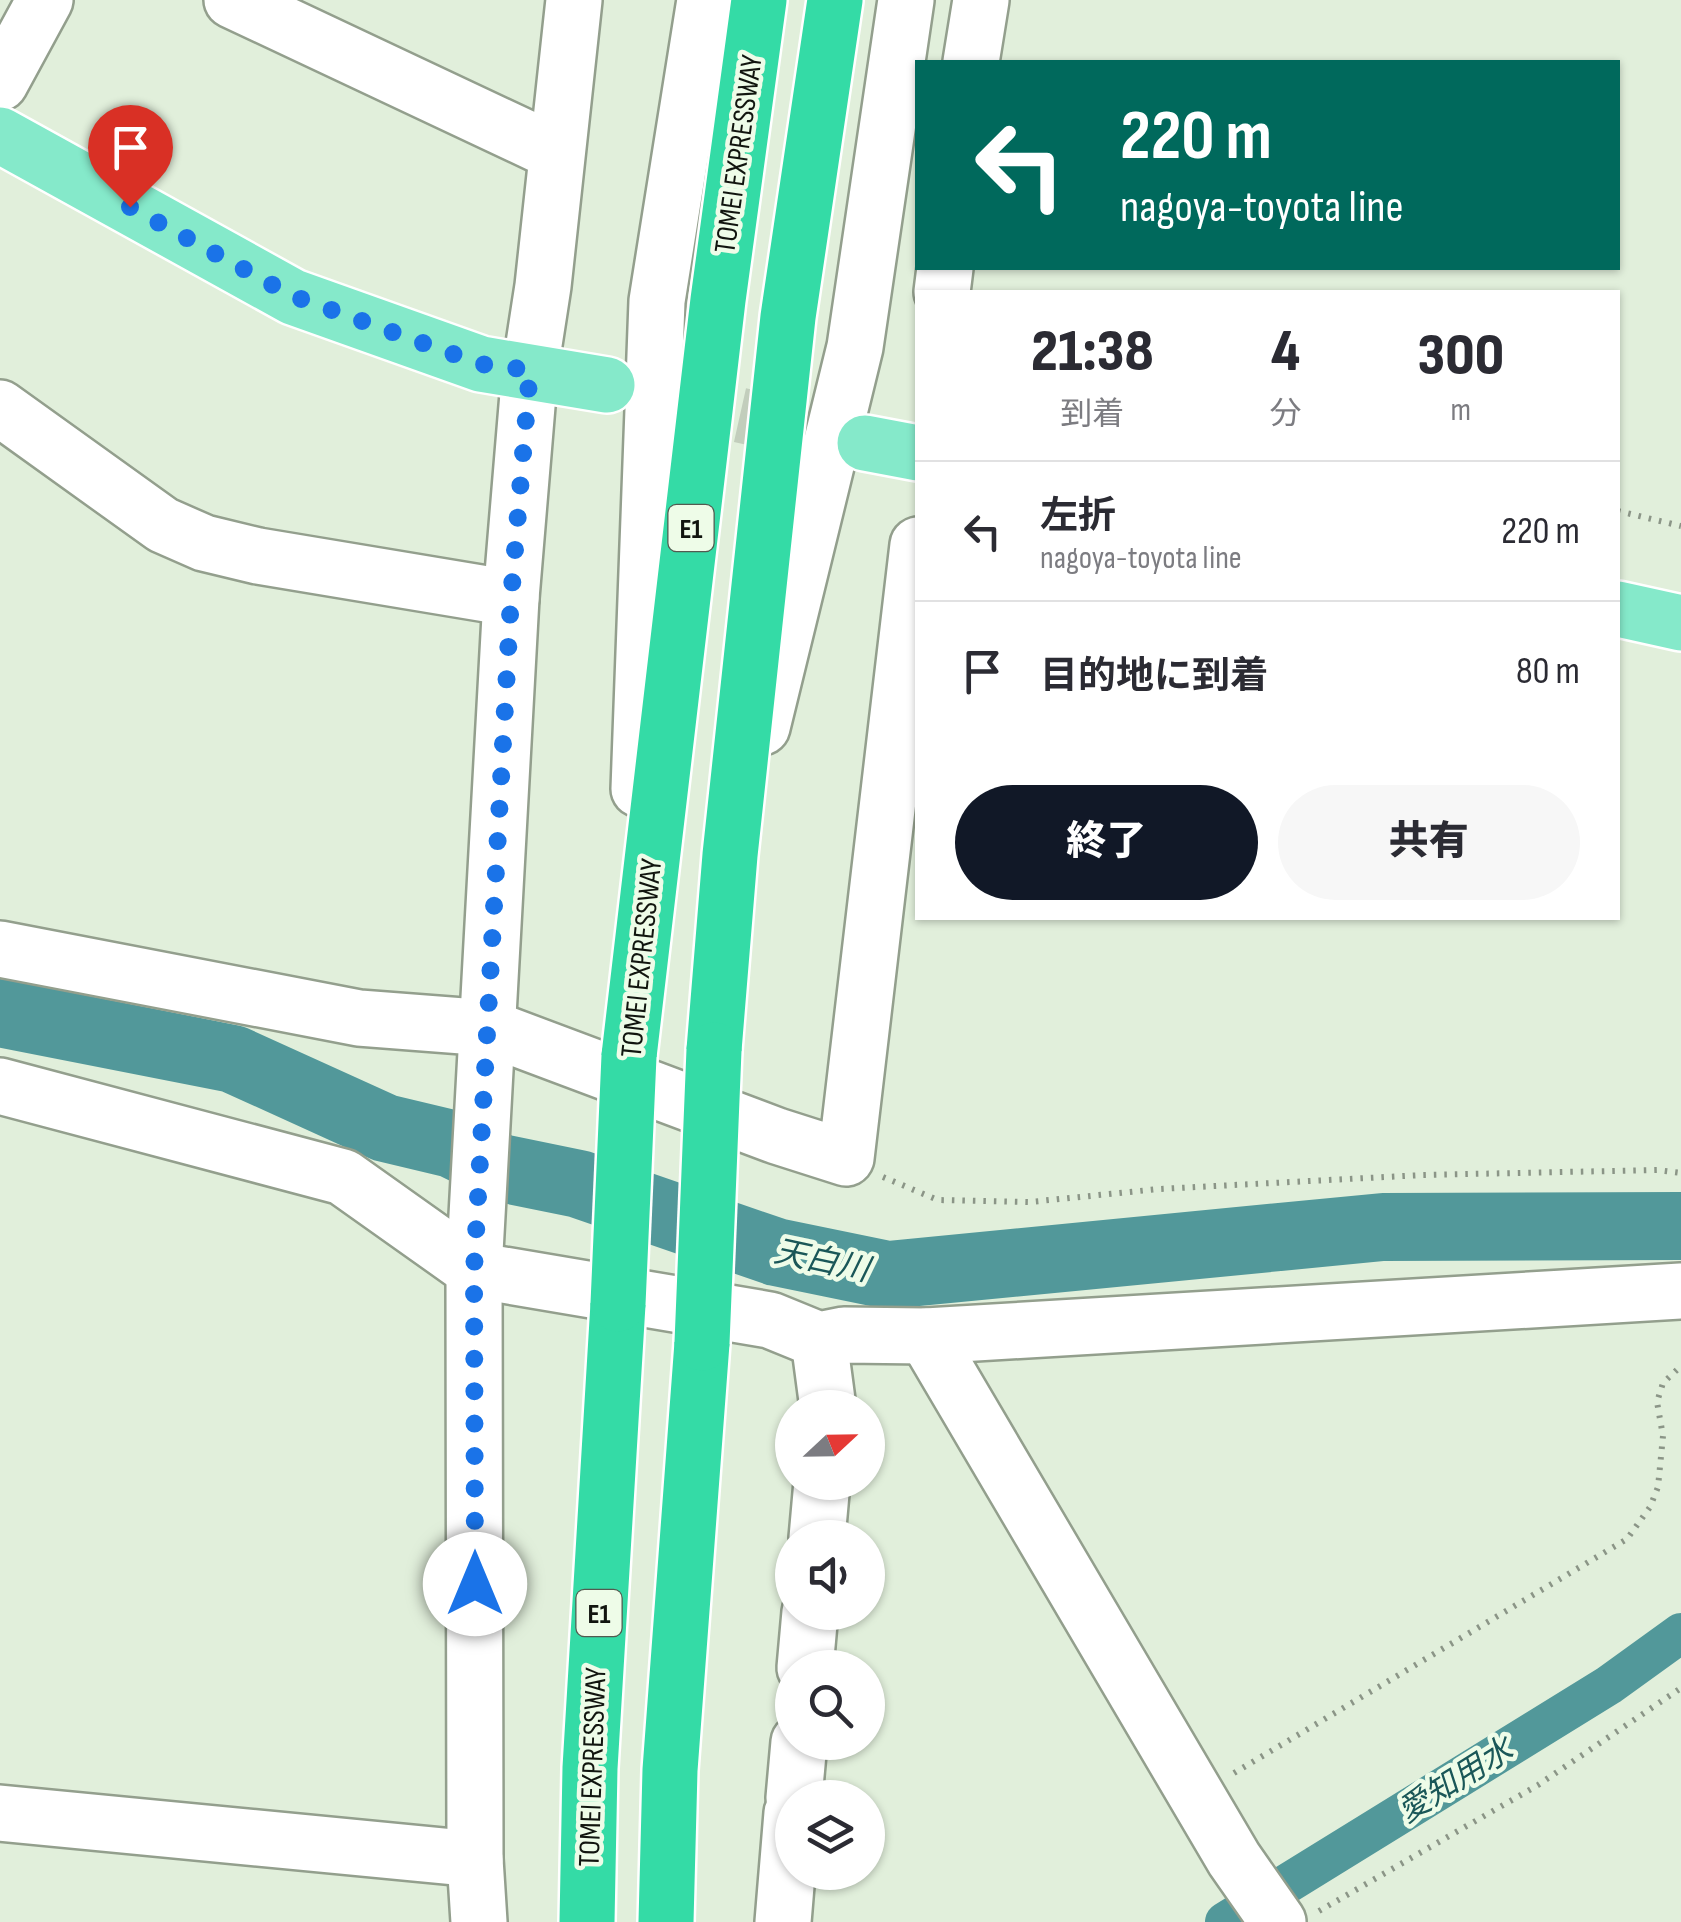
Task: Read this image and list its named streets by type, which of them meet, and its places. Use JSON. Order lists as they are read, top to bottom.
{
  "streets": {
    "highway": ["TOMEI EXPRESSWAY", "E1"]
  },
  "water": ["天白川", "愛知用水"],
  "north": "right",
  "page": {
    "turn": ["220 m", "nagoya-toyota line"],
    "eta": [
      "21:38",
      "到着",
      "4",
      "分",
      "300",
      "m"
    ],
    "list": [
      {
        "name": "左折",
        "note": "nagoya-toyota line",
        "value": "220 m"
      },
      {
        "name": "目的地に到着",
        "value": "80 m"
      }
    ],
    "buttons": ["終了", "共有"]
  }
}
